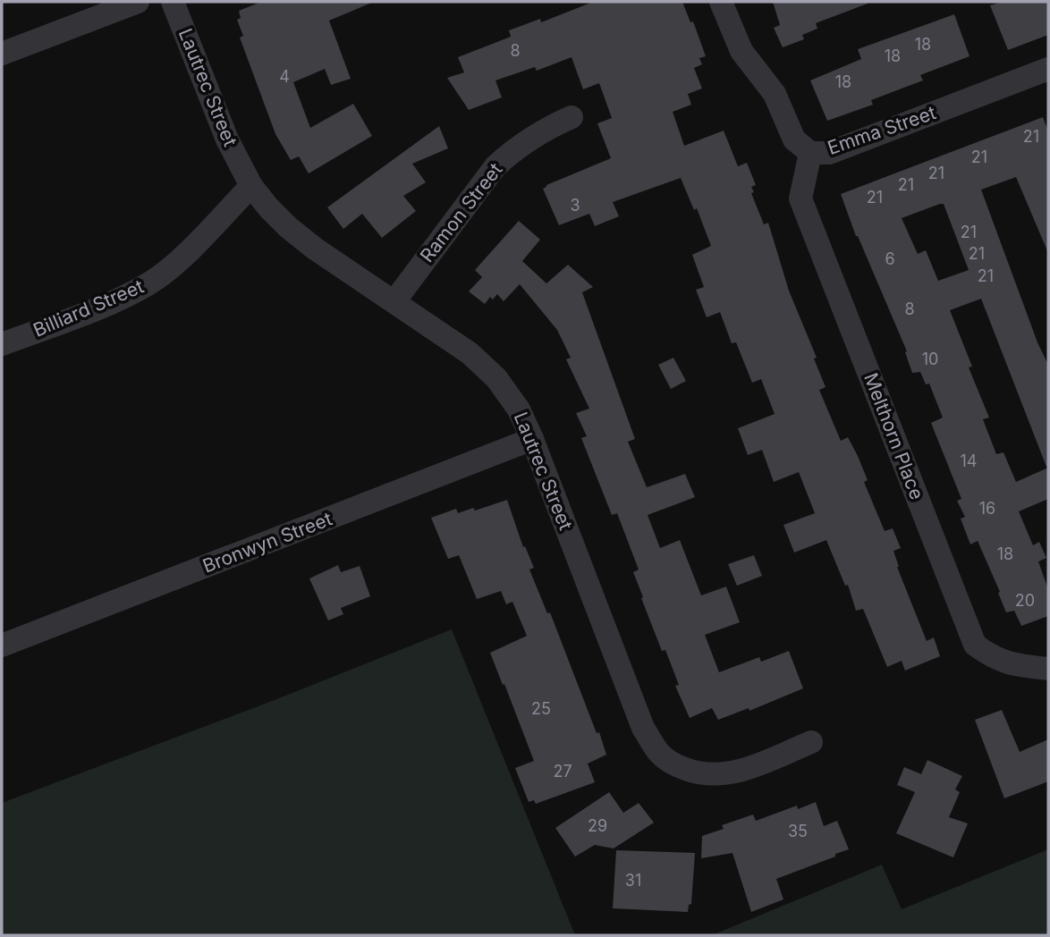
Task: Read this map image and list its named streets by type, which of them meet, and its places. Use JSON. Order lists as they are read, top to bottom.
{
  "streets": {
    "street": [
      "Lautrec Street",
      "Emma Street",
      "Ramon Street",
      "Billiard Street",
      "Melthorn Place",
      "Bronwyn Street"
    ]
  },
  "crossings": [
    ["Lautrec Street", "Ramon Street"],
    ["Lautrec Street", "Billiard Street"],
    ["Lautrec Street", "Bronwyn Street"],
    ["Emma Street", "Melthorn Place"]
  ],
  "house_numbers": [
    "18",
    "8",
    "18",
    "4",
    "18",
    "21",
    "21",
    "21",
    "21",
    "21",
    "3",
    "21",
    "21",
    "6",
    "21",
    "8",
    "10",
    "14",
    "16",
    "18",
    "20",
    "25",
    "27",
    "29",
    "35",
    "31"
  ]
}
